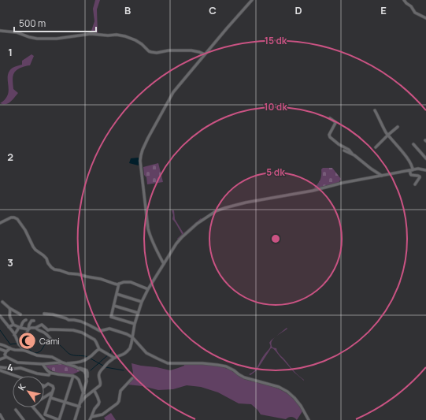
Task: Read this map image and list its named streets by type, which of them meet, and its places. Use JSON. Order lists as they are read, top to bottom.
{
  "places": {
    "mosque": ["Cami"]
  },
  "scale_bar": "500 m",
  "north": "top left",
  "grid": {
    "columns": [
      "B",
      "C",
      "D",
      "E"
    ],
    "rows": [
      "1",
      "2",
      "3",
      "4"
    ]
  },
  "rings": ["15 dk", "10 dk", "5 dk"]
}
